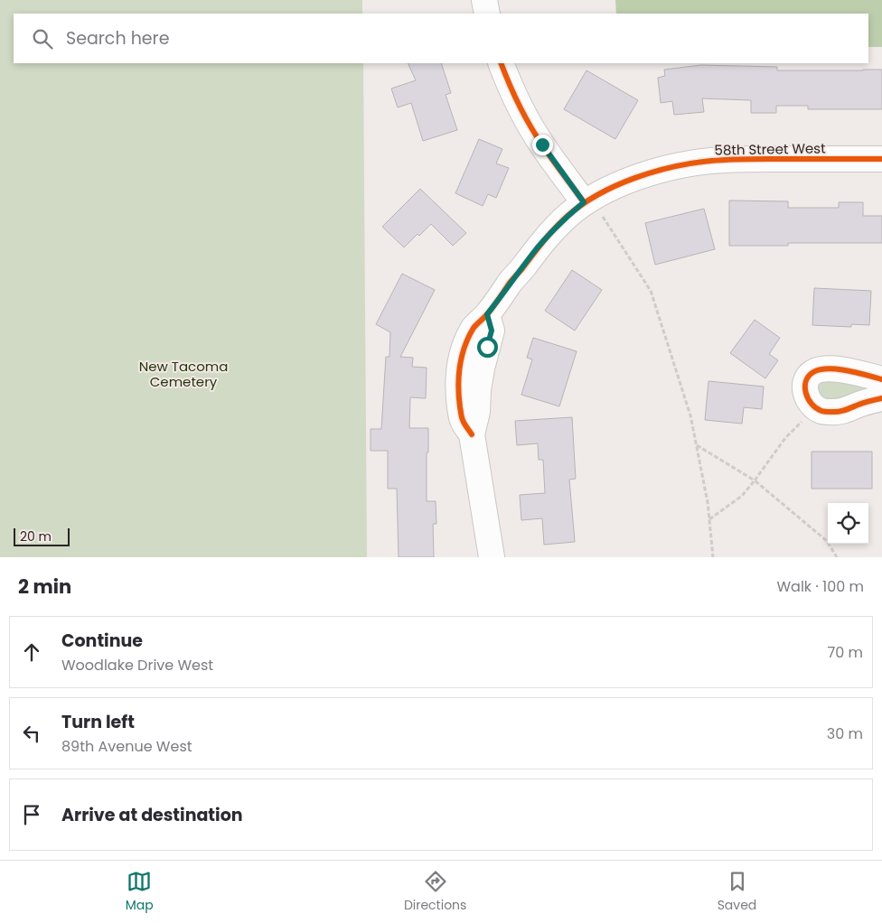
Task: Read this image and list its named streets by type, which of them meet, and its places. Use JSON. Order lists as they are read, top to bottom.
{
  "streets": {
    "street": ["58th Street West"]
  },
  "parks": ["New Tacoma Cemetery"],
  "scale_bar": "20 m",
  "page": {
    "search": "Search here",
    "scale": "20 m",
    "heading": ["2 min", "Walk · 100 m"],
    "list": [
      ["Continue", "Woodlake Drive West", "70 m"],
      ["Turn left", "89th Avenue West", "30 m"],
      "Arrive at destination"
    ],
    "nav": ["Map", "Directions", "Saved"]
  }
}
